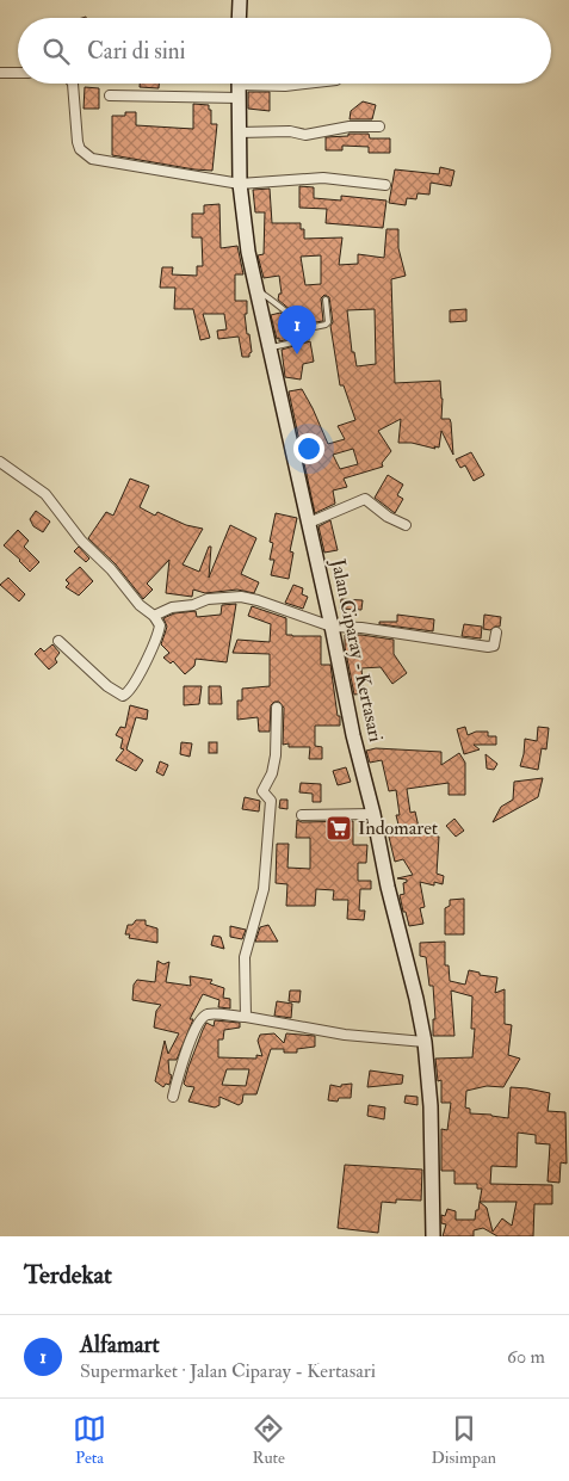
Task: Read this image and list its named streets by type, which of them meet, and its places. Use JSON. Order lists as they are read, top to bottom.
{
  "streets": {
    "main road": ["Jalan Ciparay - Kertasari"]
  },
  "places": {
    "supermarket": ["Indomaret"]
  },
  "page": {
    "search": "Cari di sini",
    "pins": "1",
    "heading": "Terdekat",
    "list": [
      {
        "mark": "1",
        "name": "Alfamart",
        "note": "Supermarket · Jalan Ciparay - Kertasari",
        "value": "60 m"
      }
    ],
    "nav": ["Peta", "Rute", "Disimpan"]
  }
}
